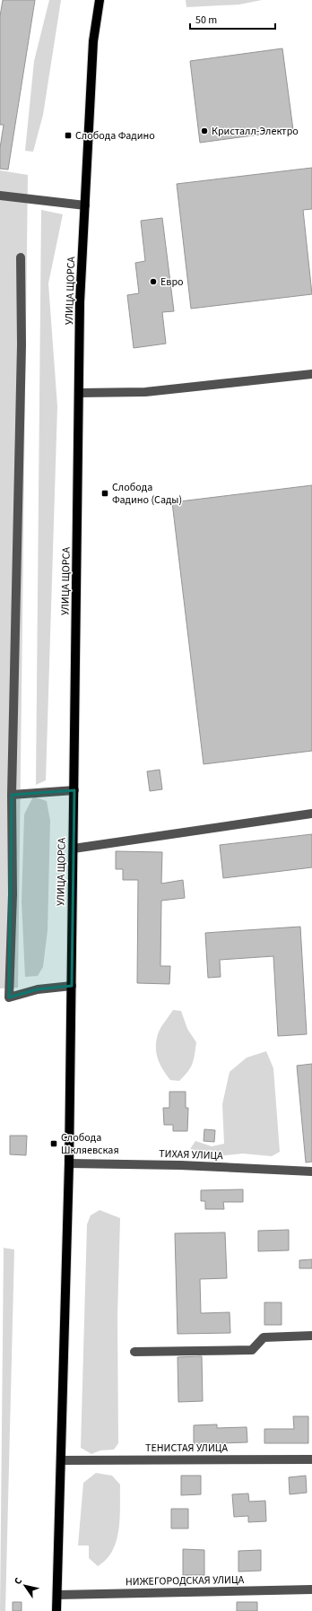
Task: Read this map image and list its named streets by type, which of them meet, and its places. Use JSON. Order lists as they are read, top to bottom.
{
  "streets": {
    "main road": ["УЛИЦА ЩОРСА"],
    "street": ["ТИХАЯ УЛИЦА", "ТЕНИСТАЯ УЛИЦА", "НИЖЕГОРОДСКАЯ УЛИЦА"]
  },
  "crossings": [
    ["УЛИЦА ЩОРСА", "ТИХАЯ УЛИЦА"],
    ["УЛИЦА ЩОРСА", "ТЕНИСТАЯ УЛИЦА"],
    ["УЛИЦА ЩОРСА", "НИЖЕГОРОДСКАЯ УЛИЦА"]
  ],
  "places": {
    "other": ["Кристалл-Электро", "Евро"],
    "transit": ["Слобода Фадино", "Слобода Фадино (Сады)", "Слобода Шкляевская"]
  },
  "scale_bar": "50 m",
  "north": "top left"
}
